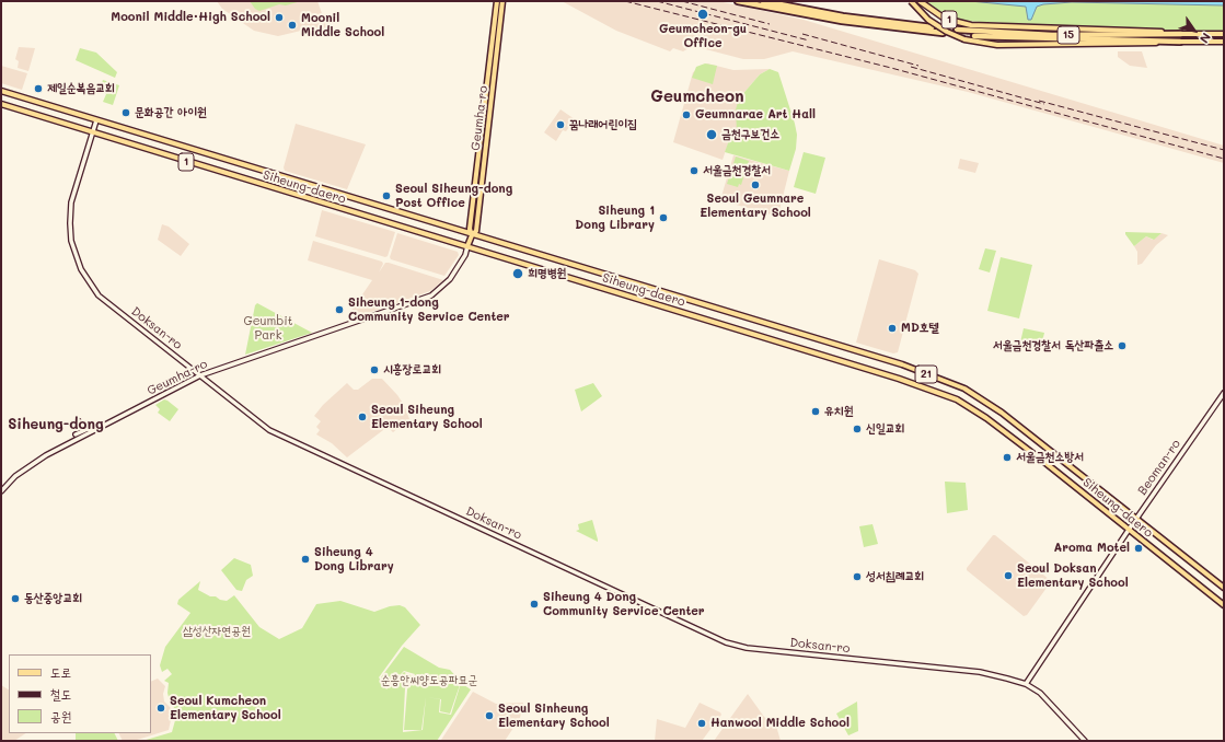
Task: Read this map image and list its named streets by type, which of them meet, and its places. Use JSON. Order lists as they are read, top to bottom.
{
  "streets": {
    "highway": ["15"],
    "main road": [
      "1",
      "Geumha-ro",
      "Siheung-daero",
      "Doksan-ro",
      "21",
      "Beoman-ro"
    ]
  },
  "crossings": [
    ["1", "15"],
    ["Geumha-ro", "Siheung-daero"],
    ["Geumha-ro", "Doksan-ro"],
    ["Siheung-daero", "Doksan-ro"],
    ["Siheung-daero", "Beoman-ro"],
    ["Doksan-ro", "Beoman-ro"]
  ],
  "districts": ["Geumcheon", "Siheung-dong"],
  "parks": ["Geumbit Park", "삼성산자연공원", "순흥안씨양도공파묘군"],
  "places": [
    "Geumcheon-gu Office",
    "Moonil Middle·High School",
    "Moonil Middle School",
    "제일순복음교회",
    "문화공간 아이원",
    "Geumnarae Art Hall",
    "꿈나래어린이집",
    "금천구보건소",
    "서울금천경찰서",
    "Seoul Geumnare Elementary School",
    "Seoul Siheung-dong Post Office",
    "Siheung 1 Dong Library",
    "희명병원",
    "Siheung 1-dong Community Service Center",
    "MD호텔",
    "서울금천경찰서 독산파출소",
    "시흥장로교회",
    "유치원",
    "Seoul Siheung Elementary School",
    "신일교회",
    "서울금천소방서",
    "Aroma Motel",
    "Siheung 4 Dong Library",
    "Seoul Doksan Elementary School",
    "성서침례교회",
    "동산중앙교회",
    "Siheung 4 Dong Community Service Center",
    "Seoul Kumcheon Elementary School",
    "Seoul Sinheung Elementary School",
    "Hanwool Middle School"
  ],
  "legend": ["도로", "철도", "공원"],
  "north": "bottom right"
}
